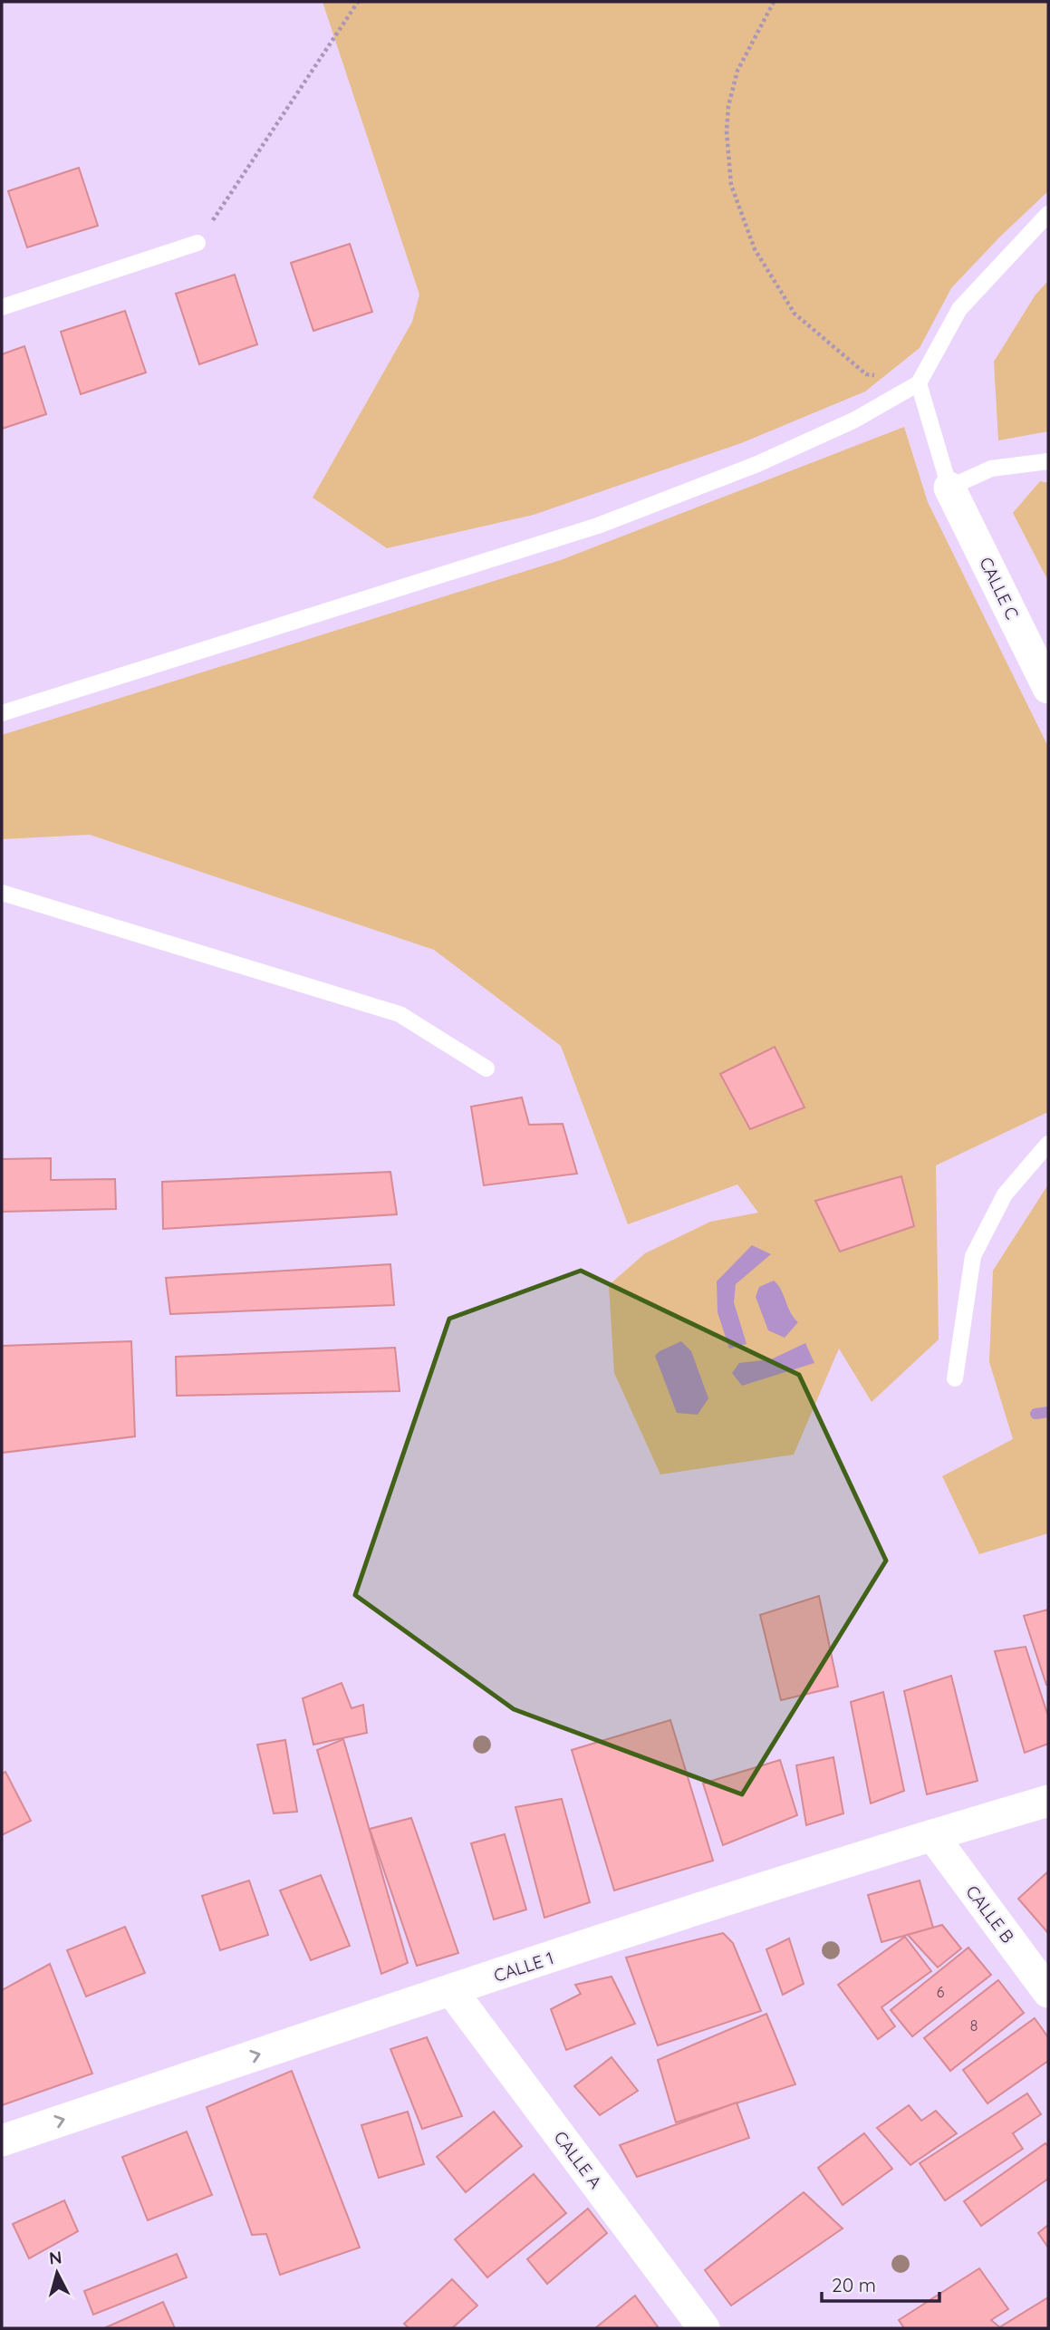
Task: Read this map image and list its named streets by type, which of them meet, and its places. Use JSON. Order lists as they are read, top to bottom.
{
  "streets": {
    "street": [
      "CALLE C",
      "CALLE B",
      "CALLE 1",
      "CALLE A"
    ]
  },
  "crossings": [
    ["CALLE B", "CALLE 1"],
    ["CALLE 1", "CALLE A"]
  ],
  "one_way": ["CALLE 1"],
  "house_numbers": ["6", "8"],
  "scale_bar": "20 m",
  "north": "top"
}
